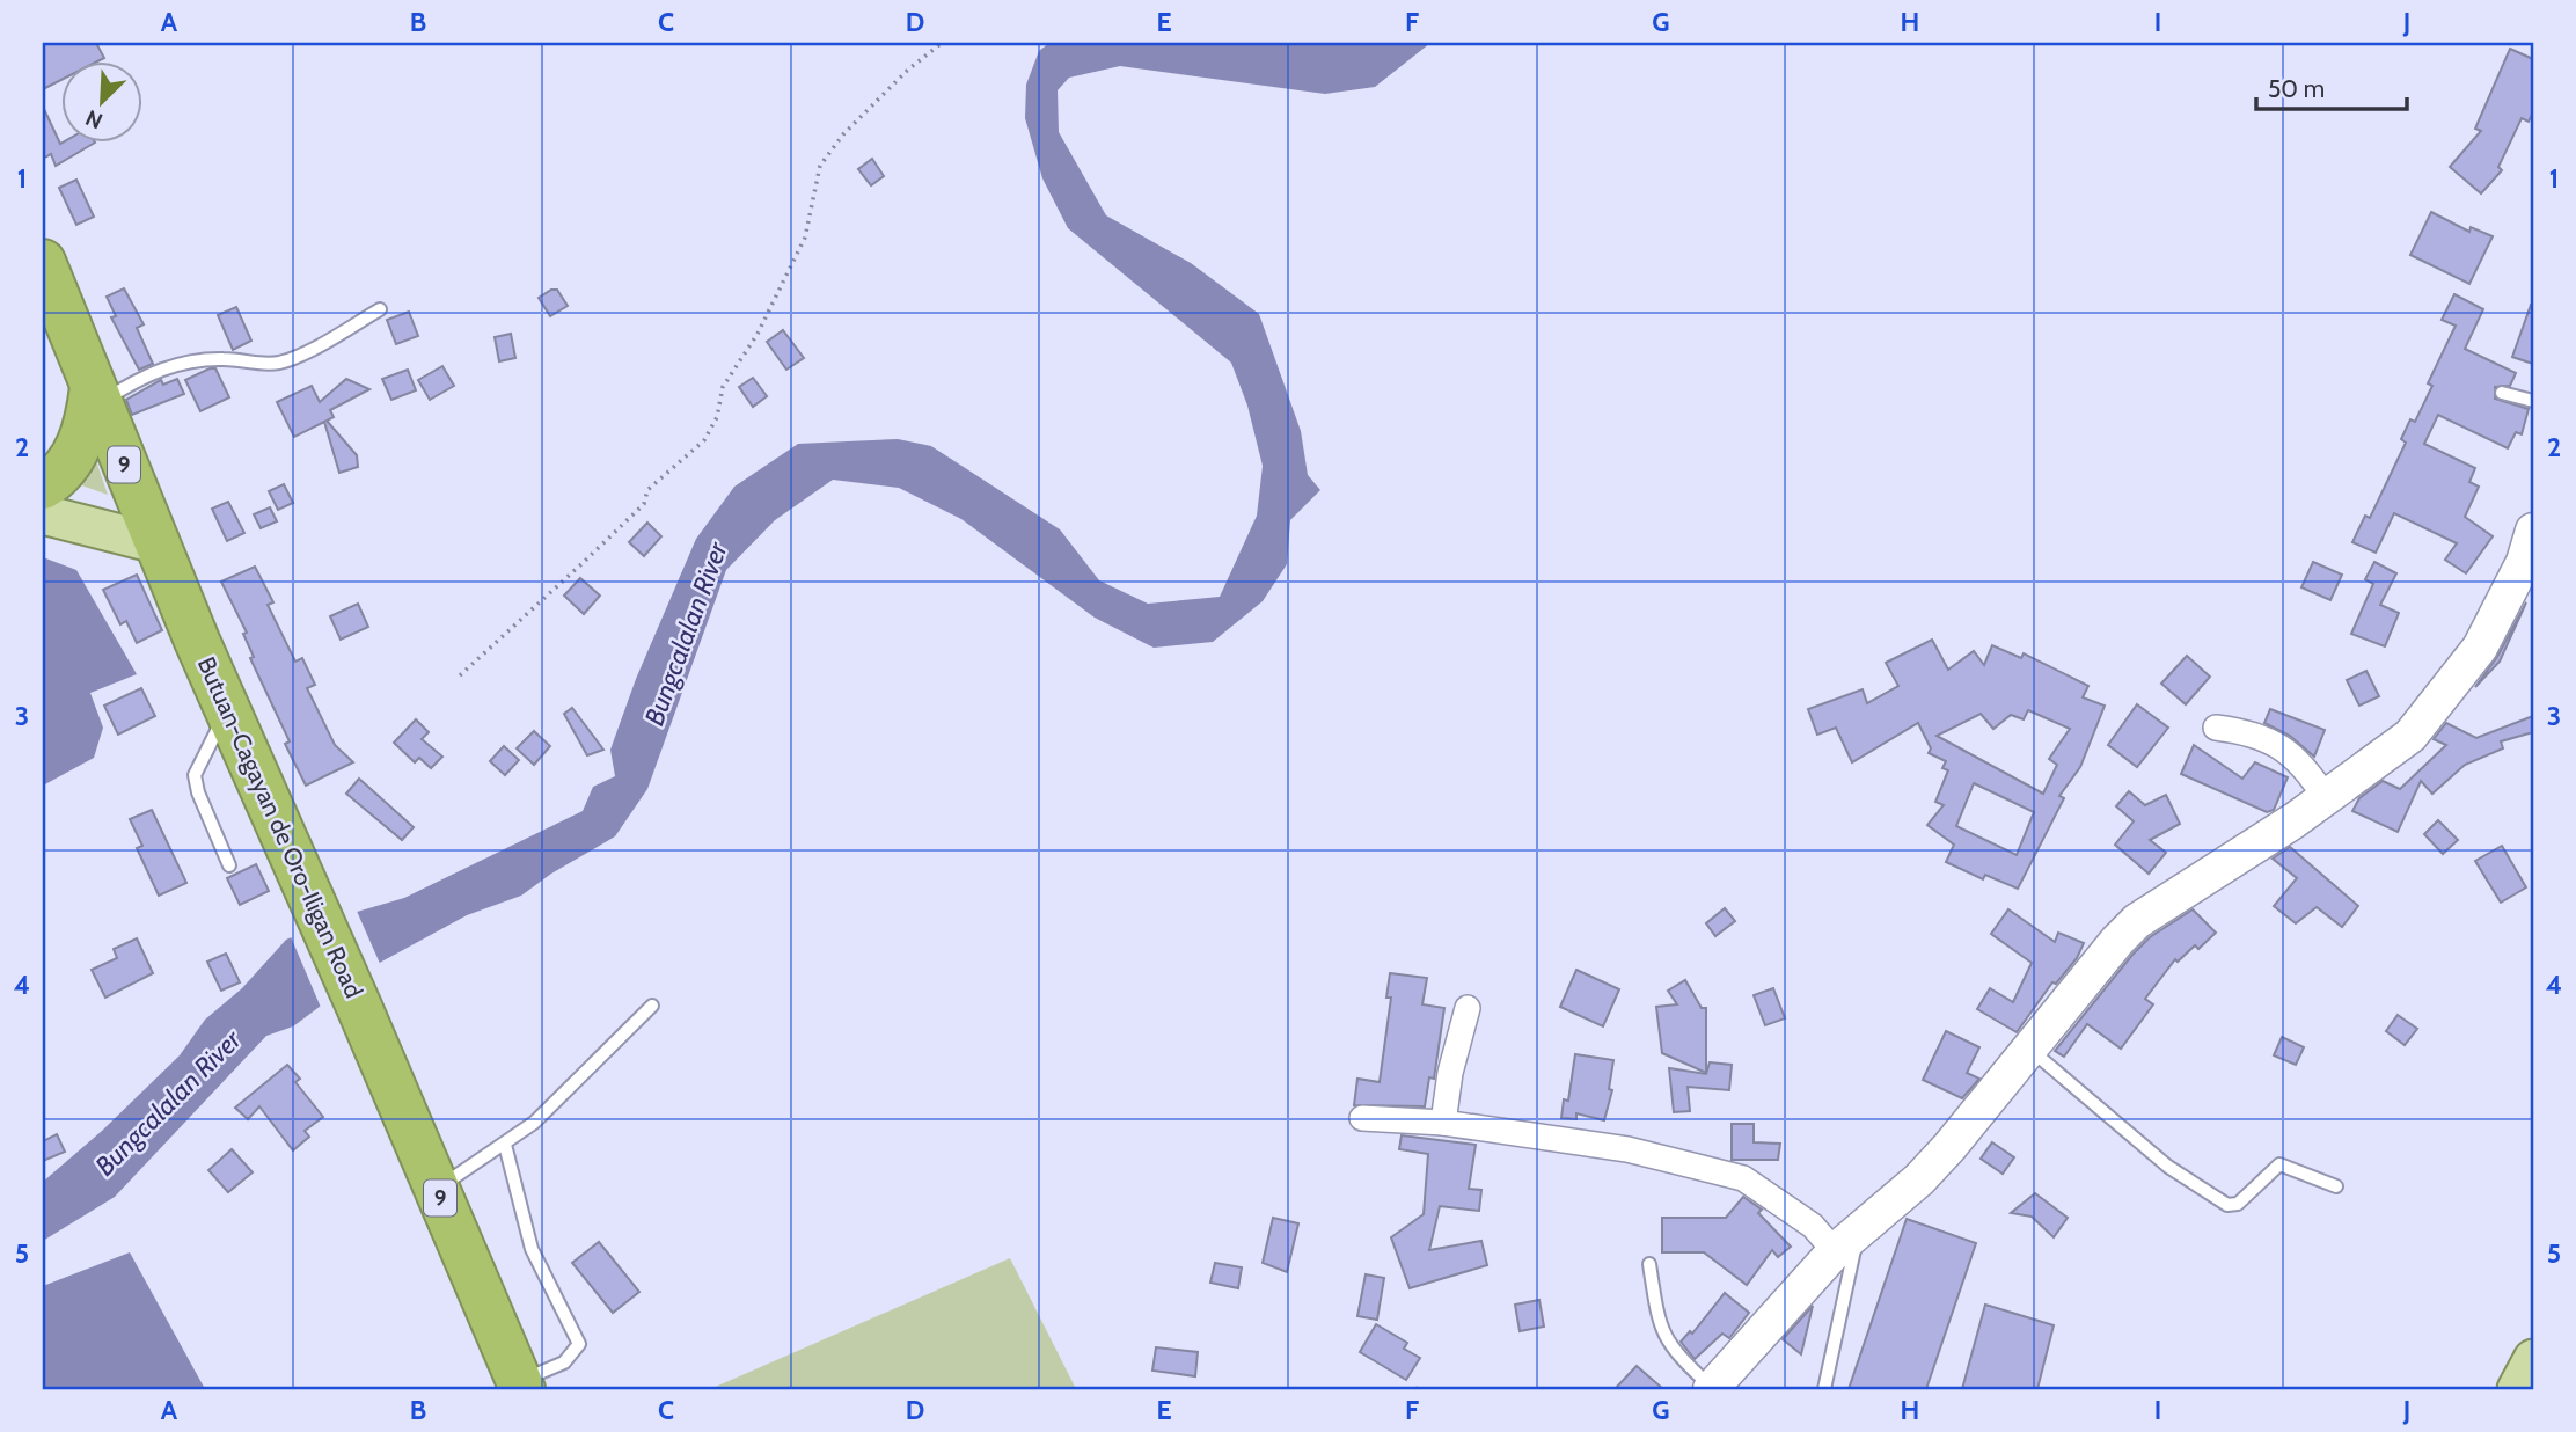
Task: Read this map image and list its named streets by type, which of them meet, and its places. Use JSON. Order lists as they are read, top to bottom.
{
  "streets": {
    "highway": ["9", "Butuan-Cagayan de Oro-Iligan Road"]
  },
  "water": ["Bungcalalan River"],
  "scale_bar": "50 m",
  "north": "bottom left",
  "grid": {
    "columns": [
      "A",
      "B",
      "C",
      "D",
      "E",
      "F",
      "G",
      "H",
      "I",
      "J"
    ],
    "rows": [
      "1",
      "2",
      "3",
      "4",
      "5"
    ]
  }
}
